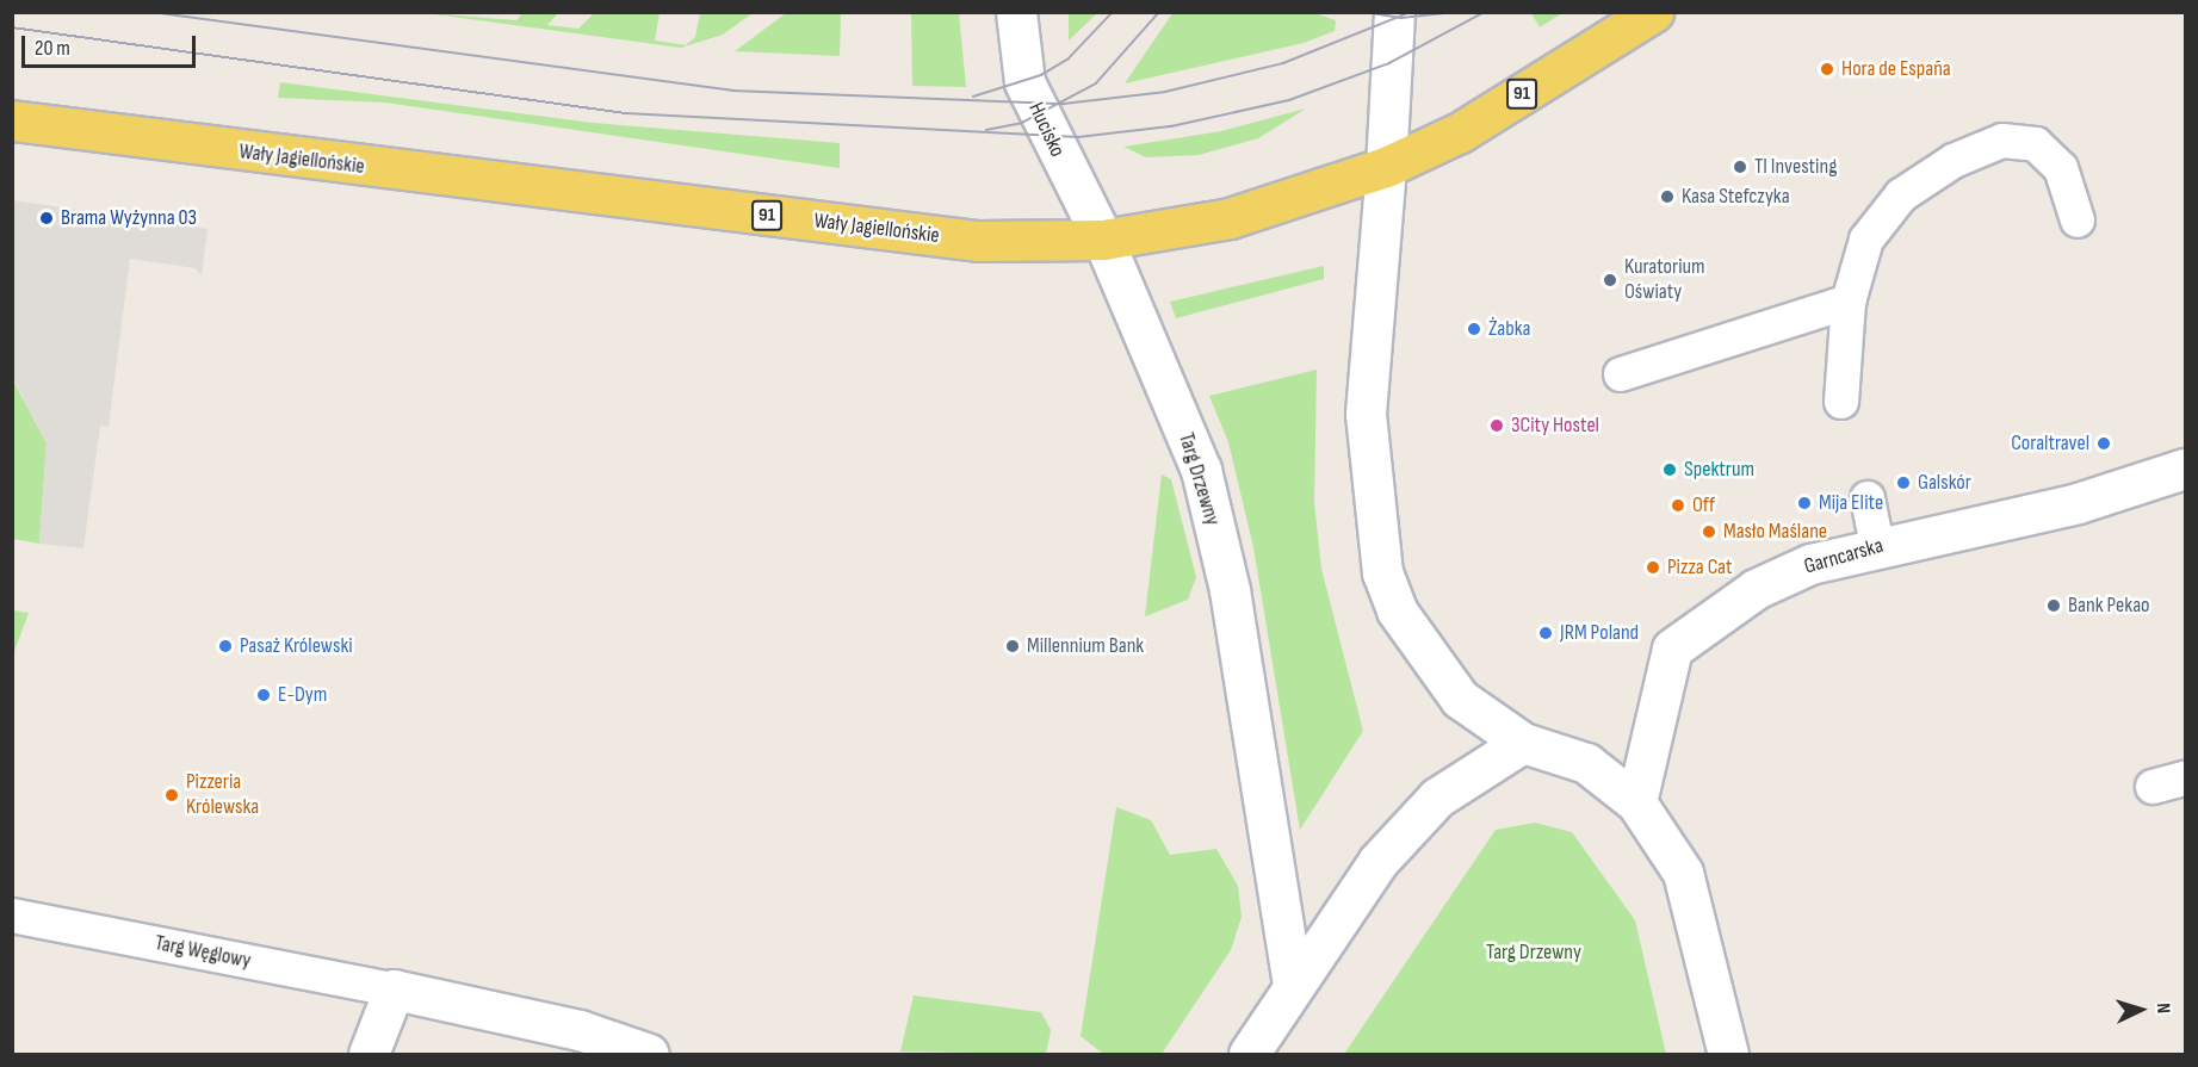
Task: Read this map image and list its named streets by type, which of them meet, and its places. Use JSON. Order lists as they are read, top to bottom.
{
  "streets": {
    "main road": ["91", "Wały Jagiellońskie"],
    "street": [
      "Hucisko",
      "Targ Drzewny",
      "Garncarska",
      "Targ Węglowy"
    ]
  },
  "crossings": [
    ["Hucisko", "Wały Jagiellońskie"],
    ["Hucisko", "Targ Drzewny"],
    ["Wały Jagiellońskie", "Targ Drzewny"]
  ],
  "parks": ["Targ Drzewny"],
  "places": [
    "Hora de España",
    "TI Investing",
    "Kasa Stefczyka",
    "Brama Wyżynna 03",
    "Kuratorium Oświaty",
    "Żabka",
    "3City Hostel",
    "Coraltravel",
    "Spektrum",
    "Galskór",
    "Mija Elite",
    "Off",
    "Masło Maślane",
    "Pizza Cat",
    "Bank Pekao",
    "JRM Poland",
    "Pasaż Królewski",
    "Millennium Bank",
    "E-Dym",
    "Pizzeria Królewska"
  ],
  "scale_bar": "20 m",
  "north": "right"
}
